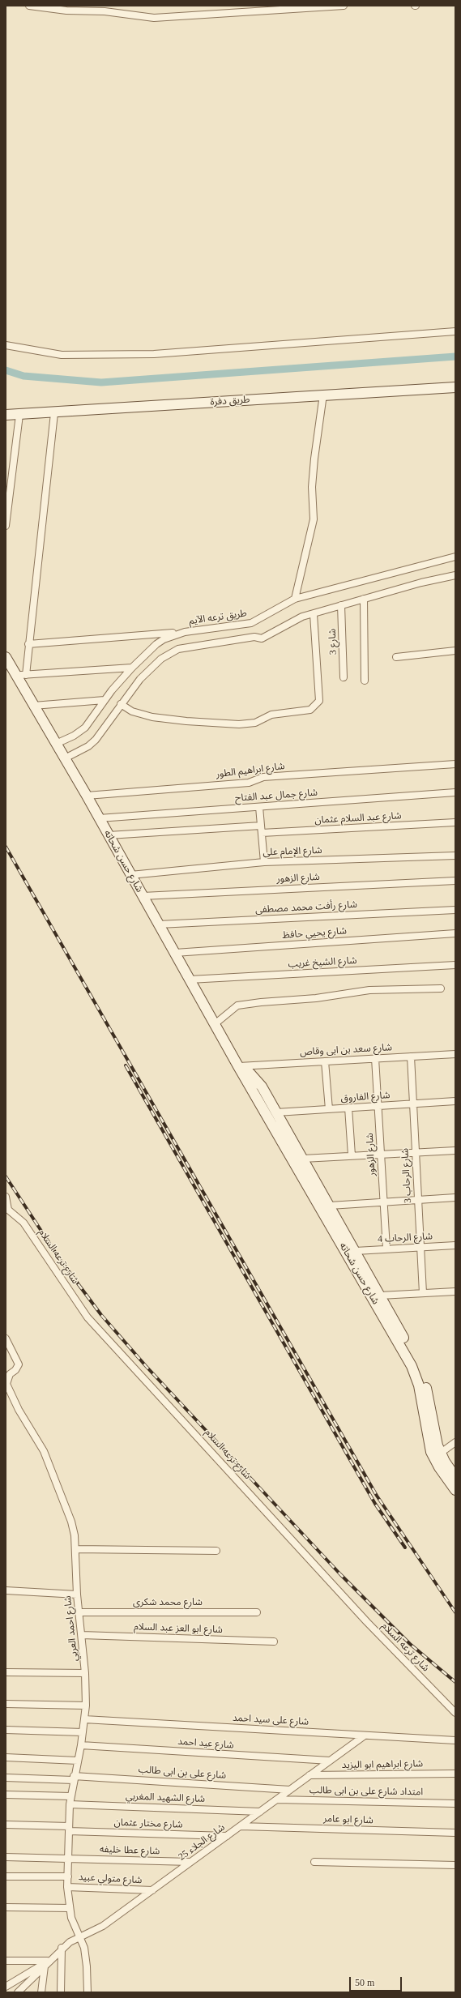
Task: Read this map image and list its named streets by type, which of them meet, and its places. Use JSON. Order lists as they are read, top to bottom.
{
  "streets": {
    "main road": ["طريق دفرة", "شارع حسن شحاته"],
    "street": [
      "طريق ترعه الآيم",
      "شارع 3",
      "شارع ابراهيم الطور",
      "شارع جمال عبد الفتاح",
      "شارع عبد السلام عثمان",
      "شارع الإمام على",
      "شارع الزهور",
      "شارع رأفت محمد مصطفى",
      "شارع يحيي حافظ",
      "شارع الشيخ غريب",
      "شارع سعد بن ابى وقاص",
      "شارع الفاروق",
      "شارع الرحاب 3",
      "شارع الرحاب 4",
      "شارع ترعه السلام",
      "شارع محمد شكرى",
      "شارع احمد العربي",
      "شارع ابو العز عبد السلام",
      "شارع على سيد احمد",
      "شارع عيد احمد",
      "شارع ابراهيم ابو اليزيد",
      "شارع على بن ابى طالب",
      "امتداد شارع على بن ابى طالب",
      "شارع الشهيد المغربي",
      "شارع ابو عامر",
      "شارع مختار عثمان",
      "شارع الجلاء 25",
      "شارع عطا خليفه",
      "شارع متولي عبيد"
    ]
  },
  "crossings": [
    ["طريق ترعه الآيم", "شارع حسن شحاته"],
    ["شارع ابراهيم الطور", "شارع حسن شحاته"],
    ["شارع جمال عبد الفتاح", "شارع حسن شحاته"],
    ["شارع الإمام على", "شارع حسن شحاته"],
    ["شارع حسن شحاته", "شارع الزهور"],
    ["شارع حسن شحاته", "شارع رأفت محمد مصطفى"],
    ["شارع حسن شحاته", "شارع يحيي حافظ"],
    ["شارع حسن شحاته", "شارع الشيخ غريب"],
    ["شارع حسن شحاته", "شارع سعد بن ابى وقاص"],
    ["شارع حسن شحاته", "شارع الفاروق"],
    ["شارع حسن شحاته", "شارع الرحاب 4"],
    ["شارع الزهور", "شارع سعد بن ابى وقاص"],
    ["شارع الزهور", "شارع الفاروق"],
    ["شارع الزهور", "شارع الرحاب 4"],
    ["شارع سعد بن ابى وقاص", "شارع الرحاب 3"],
    ["شارع الفاروق", "شارع الرحاب 3"],
    ["شارع الرحاب 3", "شارع الرحاب 4"],
    ["شارع محمد شكرى", "شارع احمد العربي"],
    ["شارع احمد العربي", "شارع ابو العز عبد السلام"],
    ["شارع احمد العربي", "شارع على سيد احمد"],
    ["شارع احمد العربي", "شارع عيد احمد"],
    ["شارع احمد العربي", "شارع على بن ابى طالب"],
    ["شارع احمد العربي", "شارع الشهيد المغربي"],
    ["شارع احمد العربي", "شارع مختار عثمان"],
    ["شارع احمد العربي", "شارع الجلاء 25"],
    ["شارع احمد العربي", "شارع عطا خليفه"],
    ["شارع احمد العربي", "شارع متولي عبيد"],
    ["شارع على سيد احمد", "شارع الجلاء 25"],
    ["شارع عيد احمد", "شارع الجلاء 25"],
    ["شارع ابراهيم ابو اليزيد", "شارع الجلاء 25"],
    ["شارع على بن ابى طالب", "شارع الجلاء 25"],
    ["امتداد شارع على بن ابى طالب", "شارع الجلاء 25"],
    ["شارع الشهيد المغربي", "شارع الجلاء 25"],
    ["شارع ابو عامر", "شارع الجلاء 25"],
    ["شارع مختار عثمان", "شارع الجلاء 25"],
    ["شارع الجلاء 25", "شارع عطا خليفه"],
    ["شارع الجلاء 25", "شارع متولي عبيد"]
  ],
  "scale_bar": "50 m"
}
